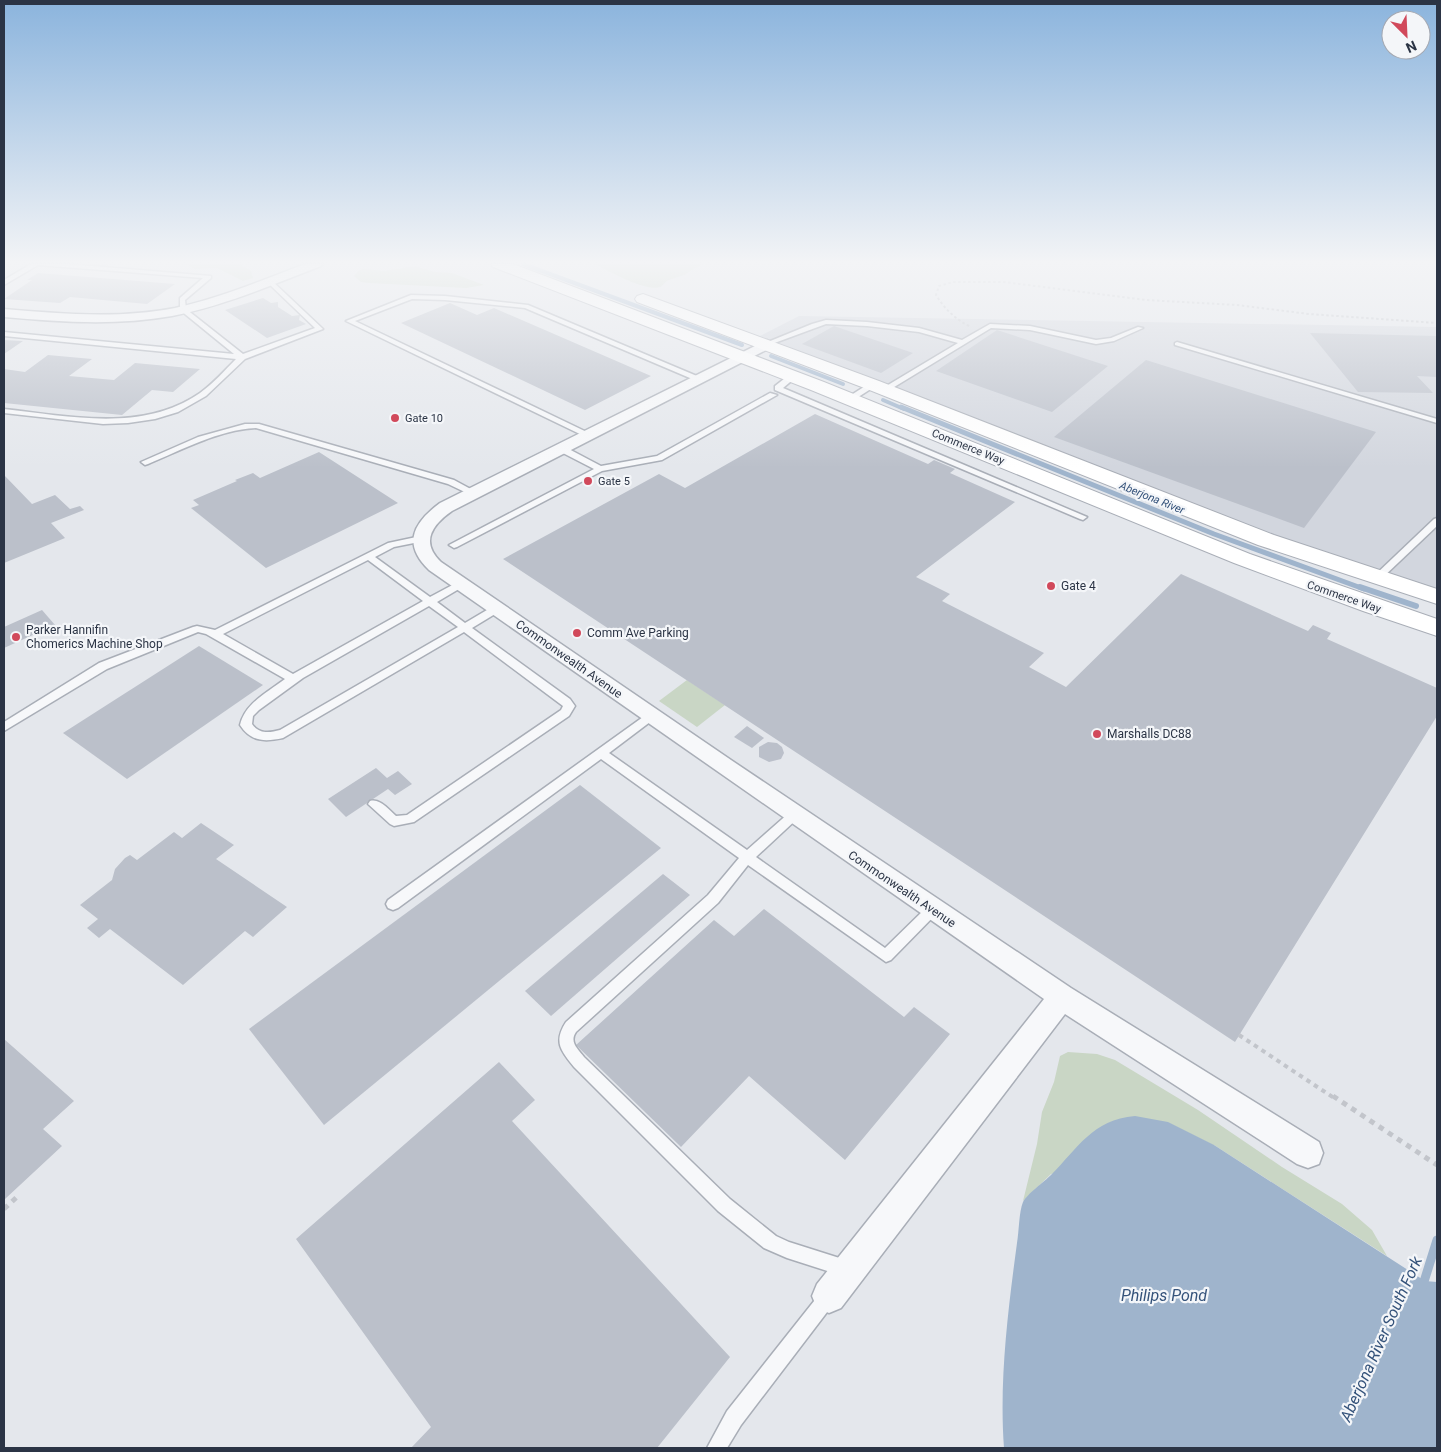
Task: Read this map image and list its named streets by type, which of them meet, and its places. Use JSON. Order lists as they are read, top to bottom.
{
  "streets": {
    "street": ["Commerce Way", "Commonwealth Avenue"]
  },
  "water": ["Aberjona River", "Philips Pond", "Aberjona River South Fork"],
  "places": [
    "Gate 10",
    "Gate 5",
    "Gate 4",
    "Comm Ave Parking",
    "Parker Hannifin Chomerics Machine Shop",
    "Marshalls DC88"
  ],
  "north": "bottom right"
}
